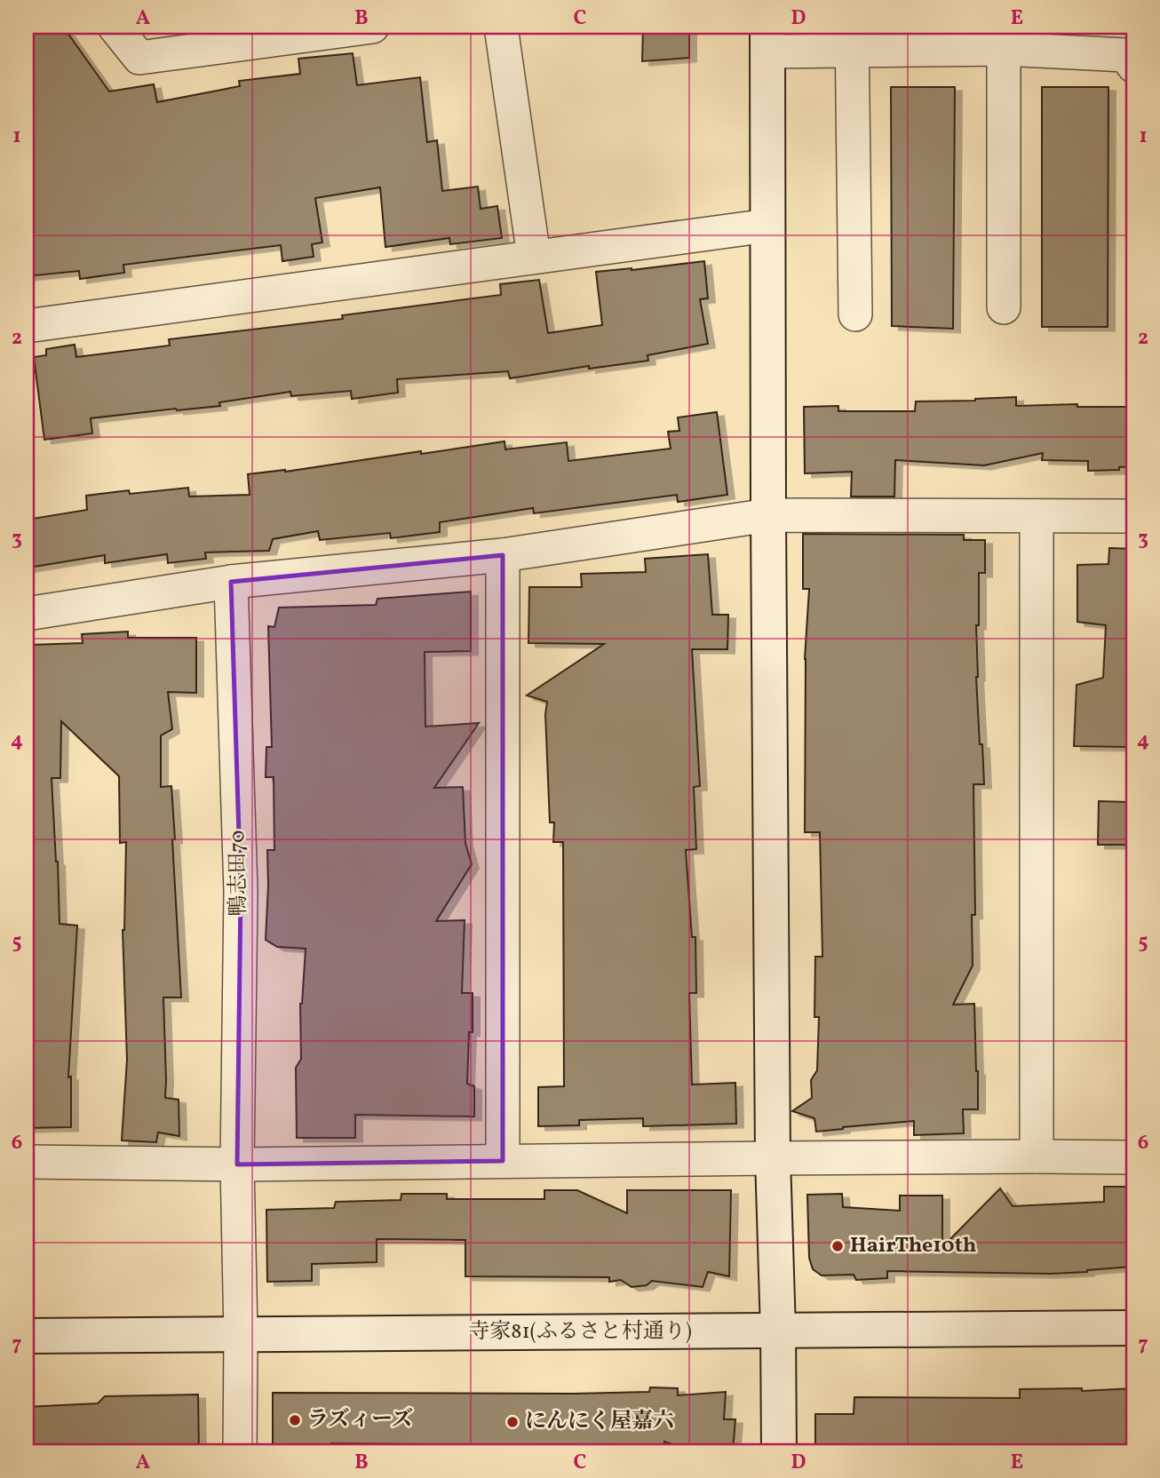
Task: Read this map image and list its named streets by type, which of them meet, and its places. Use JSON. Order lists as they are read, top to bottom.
{
  "streets": {
    "street": ["鴨志田70", "寺家81(ふるさと村通り)"]
  },
  "crossings": [
    ["鴨志田70", "寺家81(ふるさと村通り)"]
  ],
  "places": ["HairThe10th", "ラズィーズ", "にんにく屋嘉六"],
  "grid": {
    "columns": [
      "A",
      "B",
      "C",
      "D",
      "E"
    ],
    "rows": [
      "1",
      "2",
      "3",
      "4",
      "5",
      "6",
      "7"
    ]
  }
}
